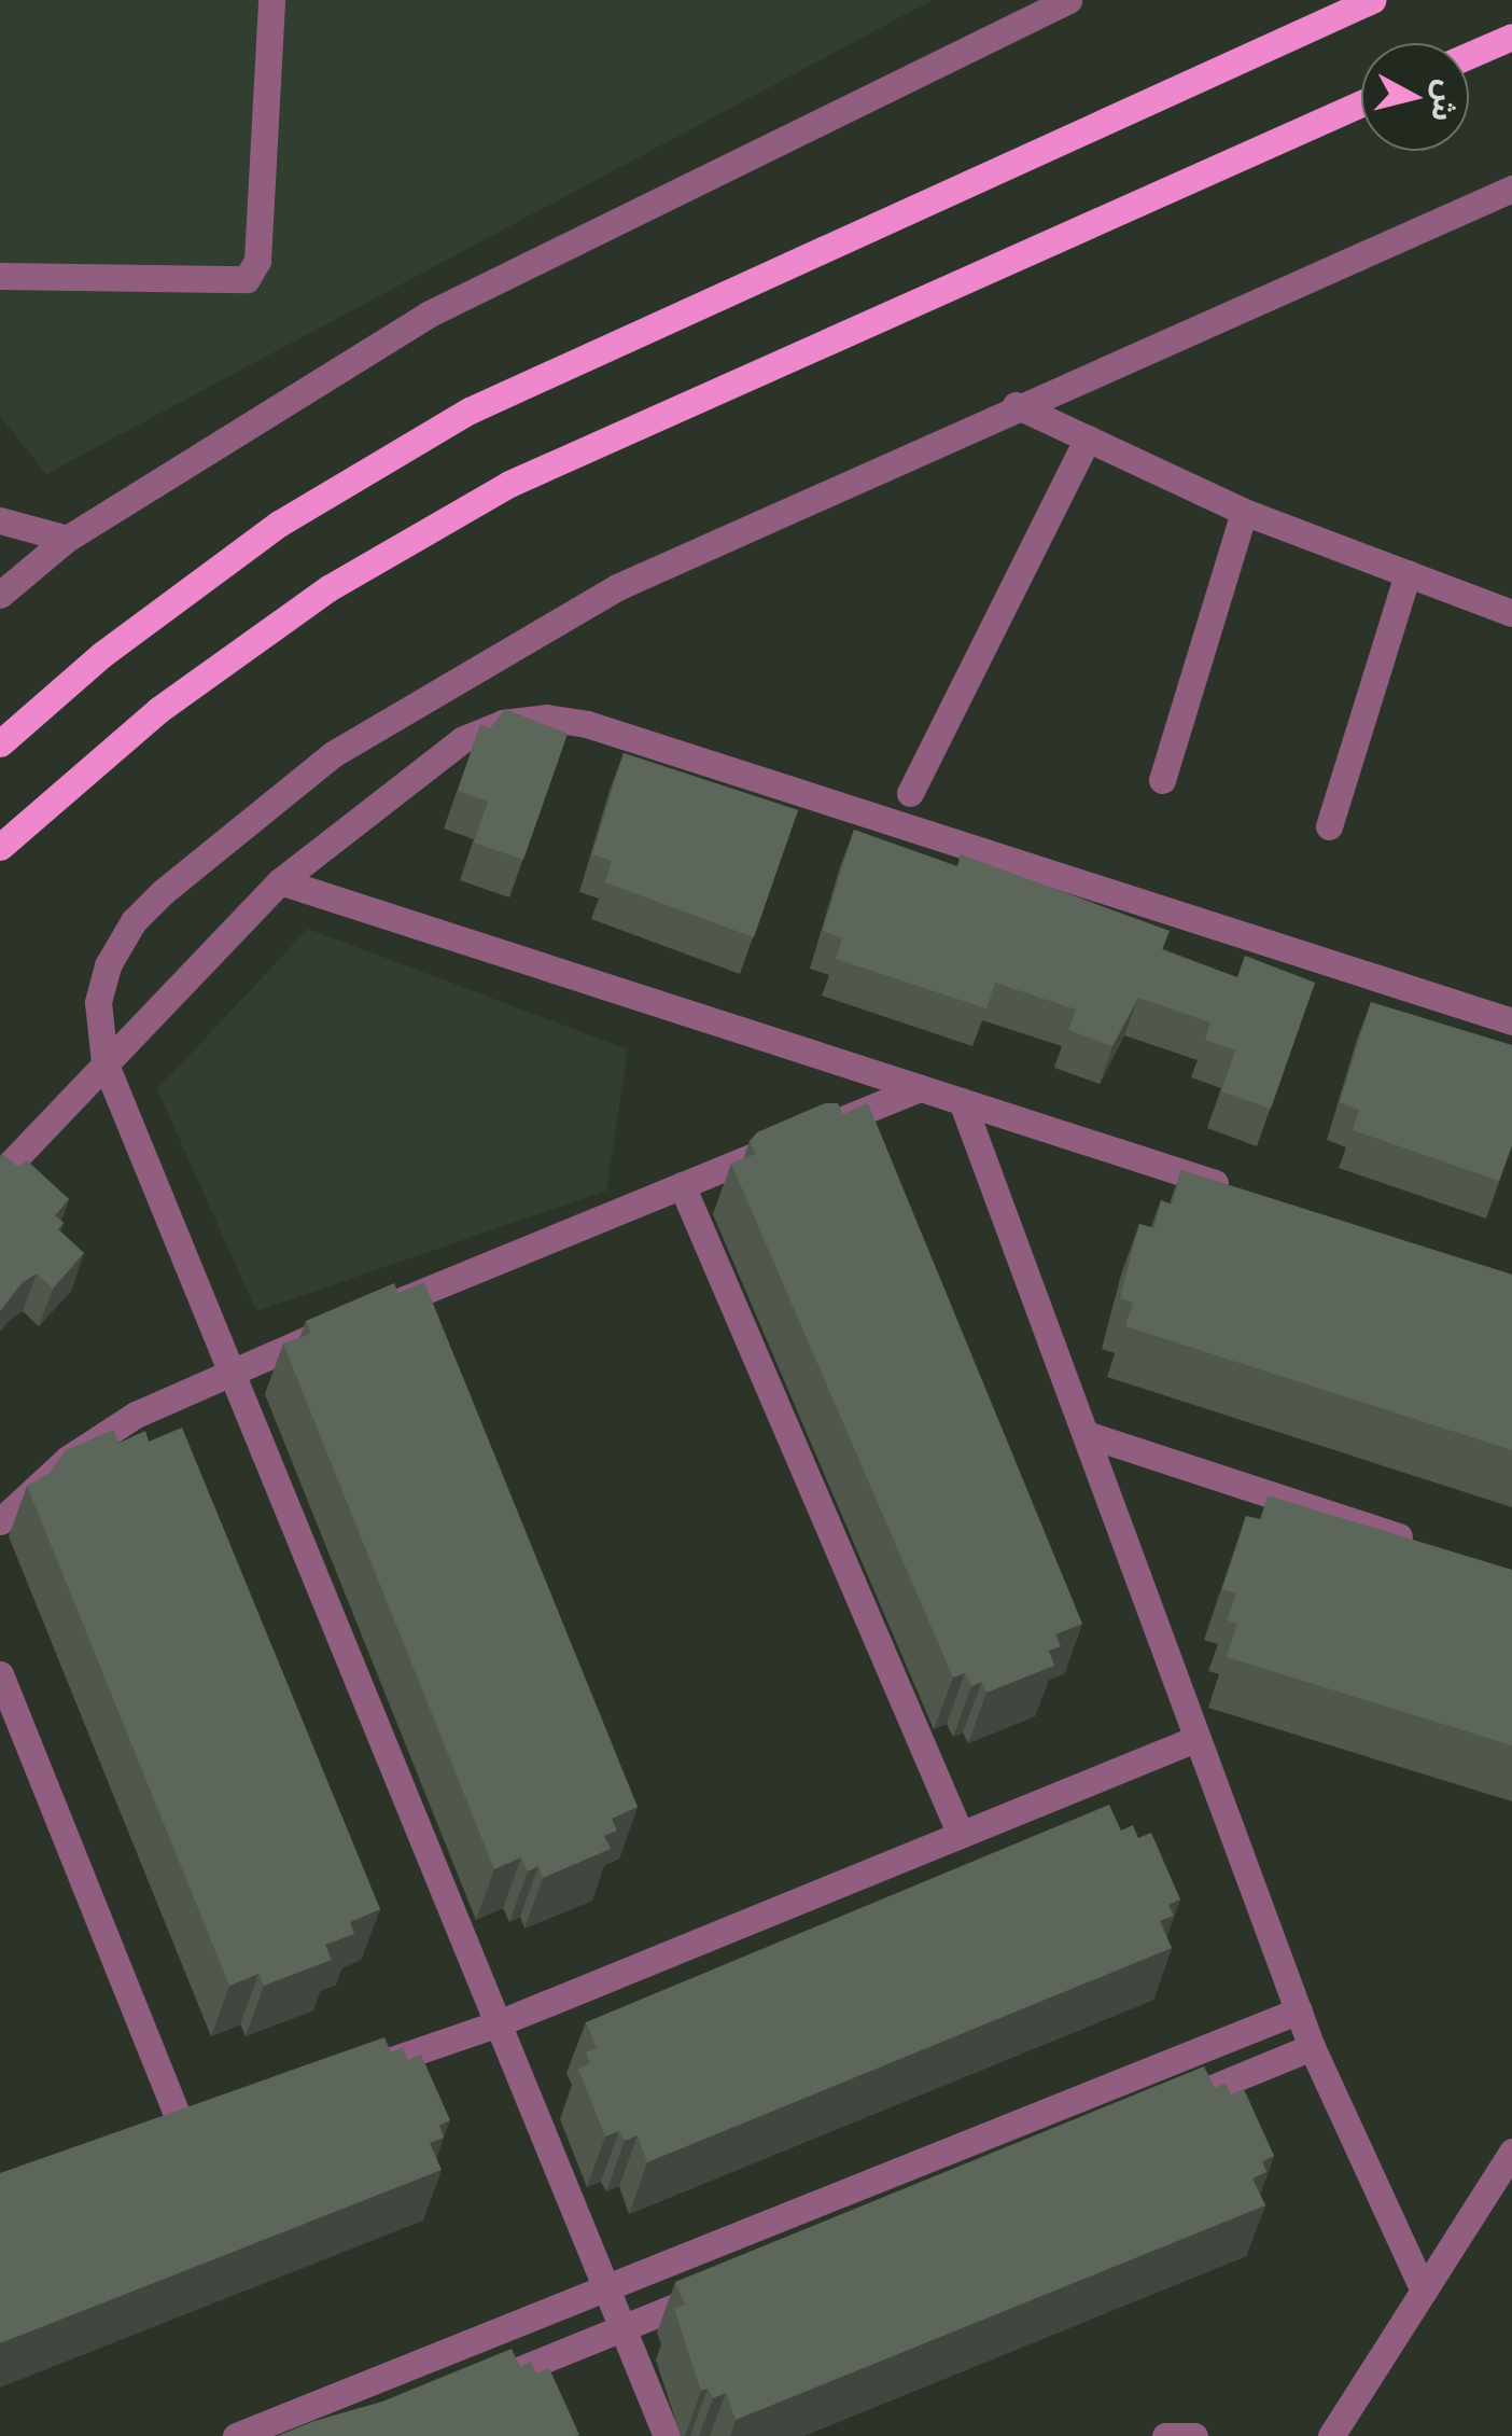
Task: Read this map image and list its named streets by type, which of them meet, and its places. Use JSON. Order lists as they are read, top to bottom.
{
  "north": "right"
}
